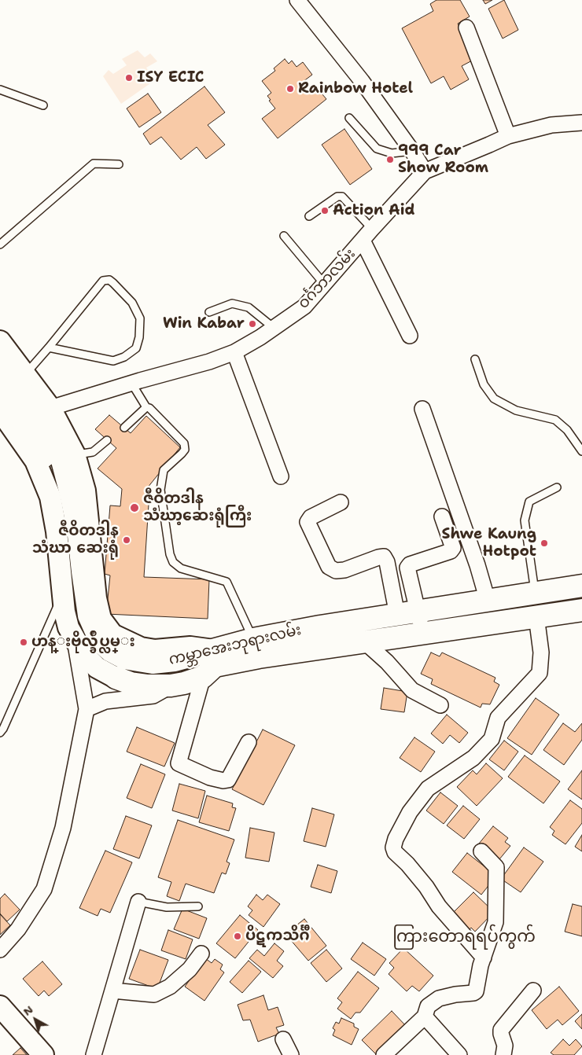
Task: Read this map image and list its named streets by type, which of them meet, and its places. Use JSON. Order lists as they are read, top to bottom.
{
  "streets": {
    "main road": ["ကမ္ဘာအေးဘုရားလမ်း"],
    "street": ["ဝင်္ဂဘာလမ်း"]
  },
  "districts": ["ကြားတောရရပ်ကွက်"],
  "places": [
    "ISY ECIC",
    "Rainbow Hotel",
    "999 Car Show Room",
    "Action Aid",
    "Win Kabar",
    "ဇီဝိတဒါန သံဃာ့ဆေးရုံကြီး",
    "ဇီဝိတဒါန သံဃာ ဆေးရုံ",
    "Shwe Kaung Hotpot",
    "ဟန္းဗိုလ္ခ်ဳပ္လမ္း",
    "ပိဋကသိင်္ဂီ"
  ],
  "north": "top left"
}
